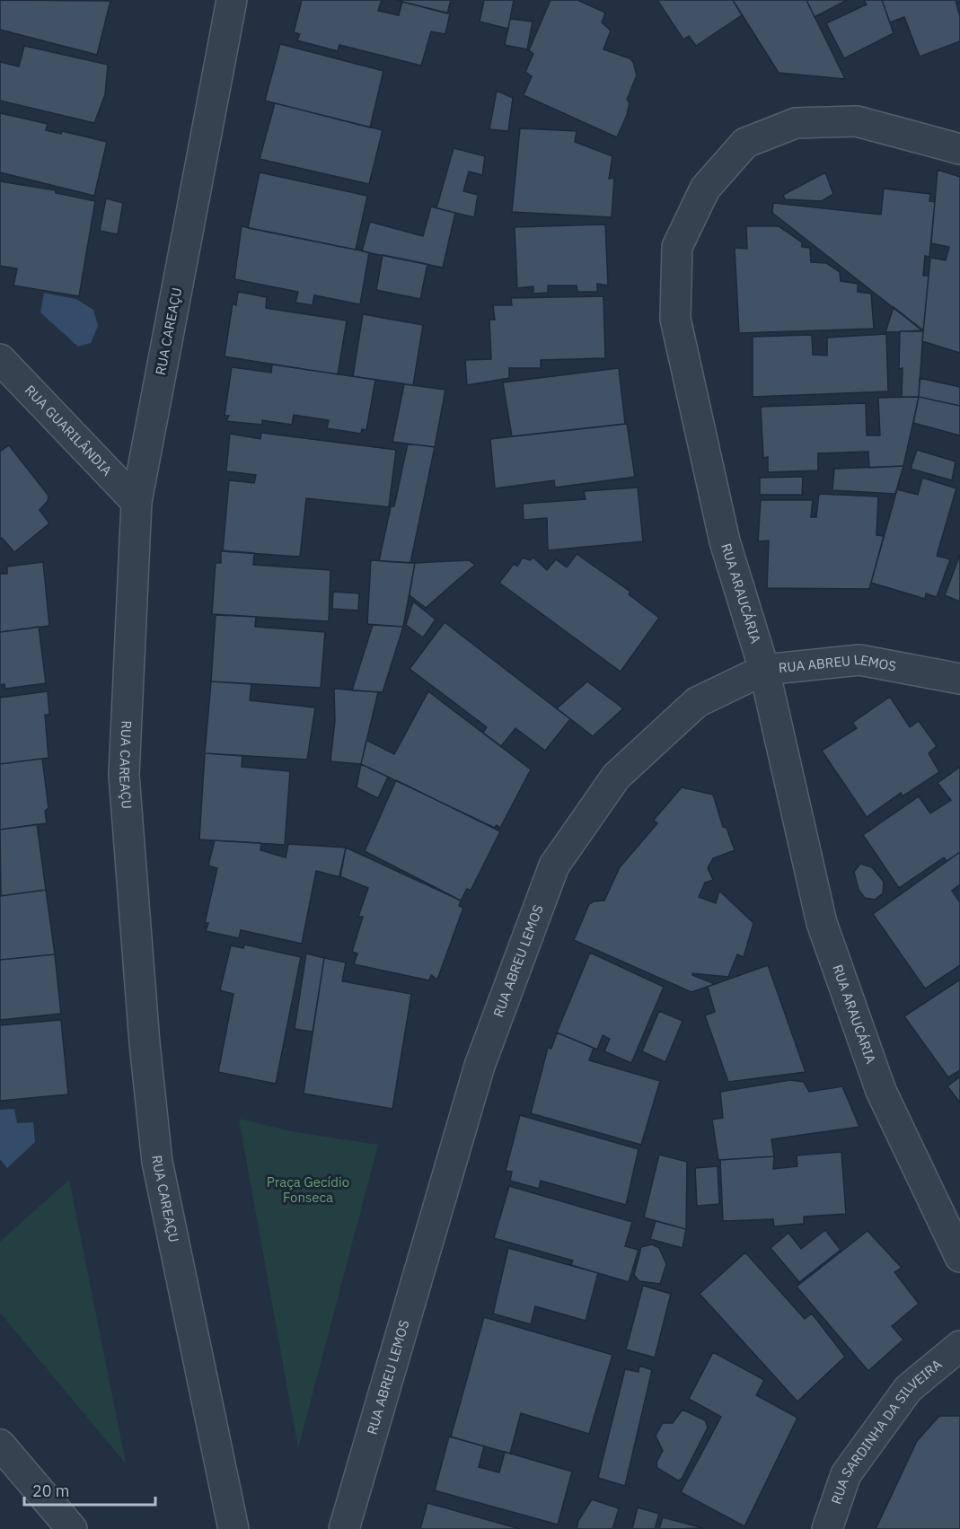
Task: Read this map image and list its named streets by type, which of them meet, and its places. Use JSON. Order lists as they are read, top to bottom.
{
  "streets": {
    "street": [
      "RUA CAREAÇU",
      "RUA GUARILÂNDIA",
      "RUA ARAUCÁRIA",
      "RUA ABREU LEMOS",
      "RUA SARDINHA DA SILVEIRA"
    ]
  },
  "crossings": [
    ["RUA CAREAÇU", "RUA GUARILÂNDIA"],
    ["RUA ARAUCÁRIA", "RUA ABREU LEMOS"]
  ],
  "parks": ["Praça Gecídio Fonseca"],
  "scale_bar": "20 m"
}
